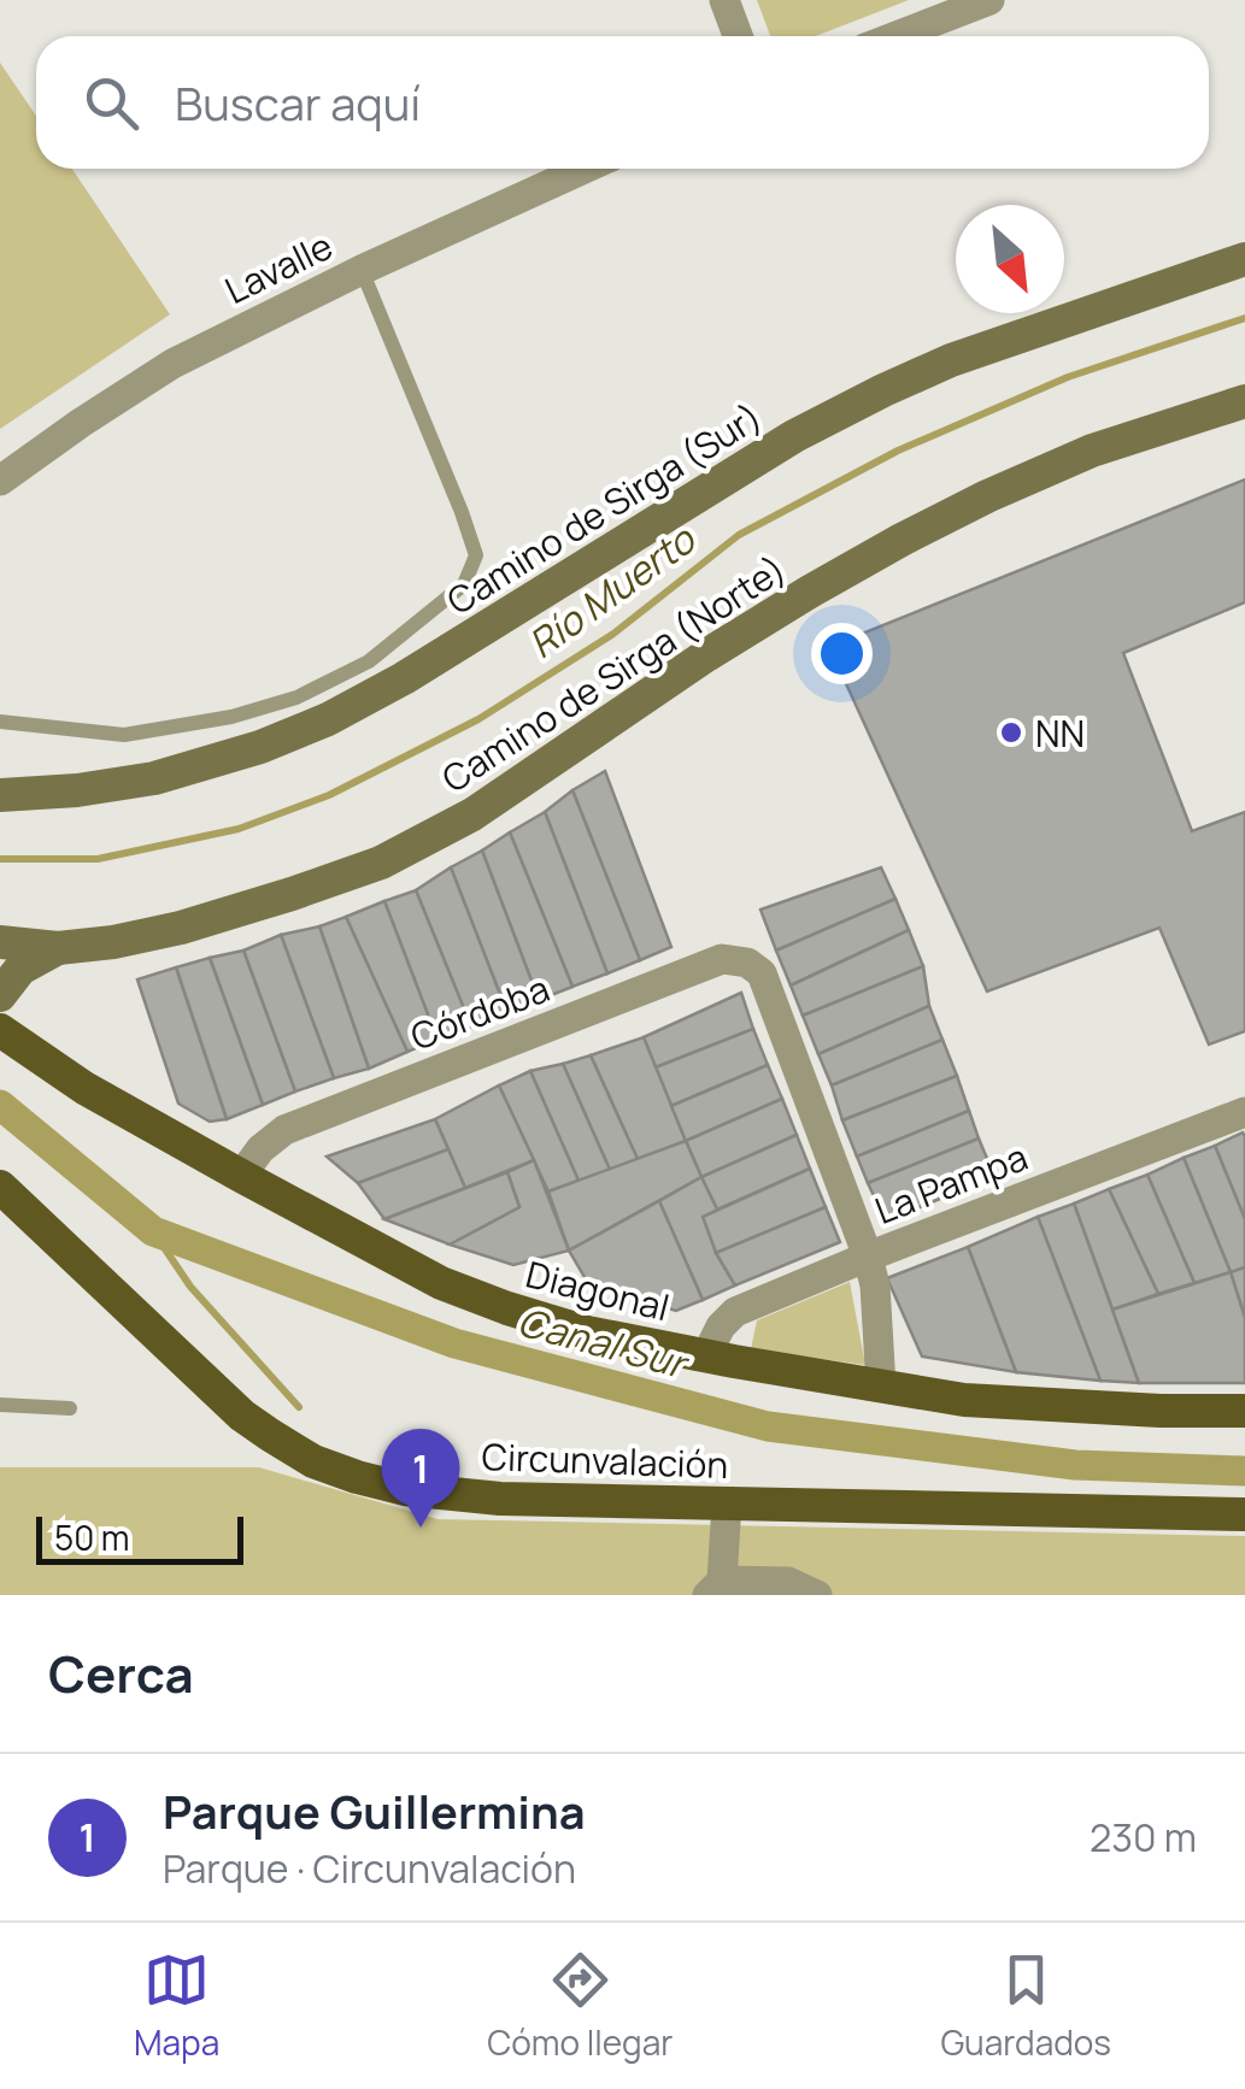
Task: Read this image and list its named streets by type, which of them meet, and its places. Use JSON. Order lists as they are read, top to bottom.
{
  "streets": {
    "main road": [
      "Camino de Sirga (Sur)",
      "Camino de Sirga (Norte)",
      "Diagonal",
      "Circunvalación"
    ],
    "street": ["Lavalle", "Córdoba", "La Pampa"]
  },
  "crossings": [
    ["Córdoba", "La Pampa"],
    ["Córdoba", "Diagonal"],
    ["La Pampa", "Diagonal"]
  ],
  "water": ["Río Muerto", "Canal Sur"],
  "places": ["NN"],
  "scale_bar": "50 m",
  "north": "bottom right",
  "page": {
    "search": "Buscar aquí",
    "pins": "1",
    "scale": "50 m",
    "heading": "Cerca",
    "list": [
      {
        "mark": "1",
        "name": "Parque Guillermina",
        "note": "Parque · Circunvalación",
        "value": "230 m"
      }
    ],
    "nav": ["Mapa", "Cómo llegar", "Guardados"]
  }
}
